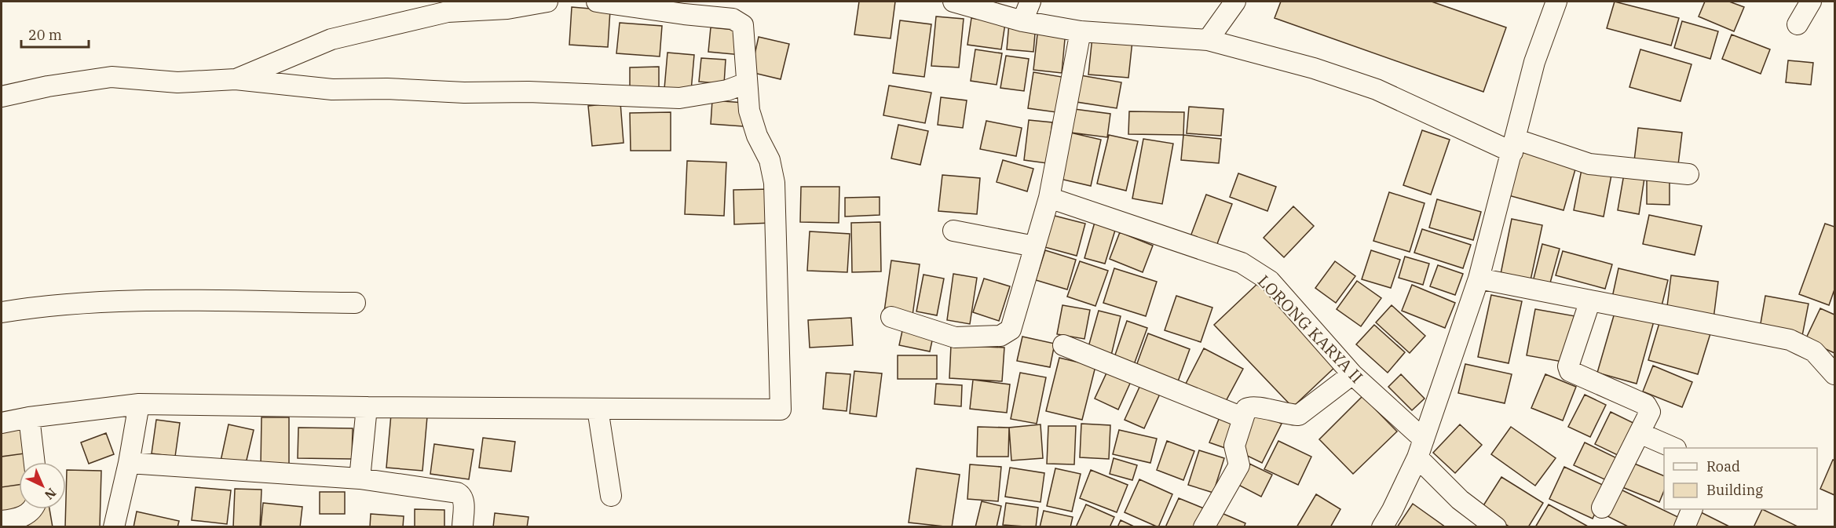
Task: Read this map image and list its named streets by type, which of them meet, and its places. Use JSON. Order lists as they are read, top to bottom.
{
  "streets": {
    "street": ["LORONG KARYA II"]
  },
  "legend": ["Road", "Building"],
  "scale_bar": "20 m",
  "north": "bottom right"
}
